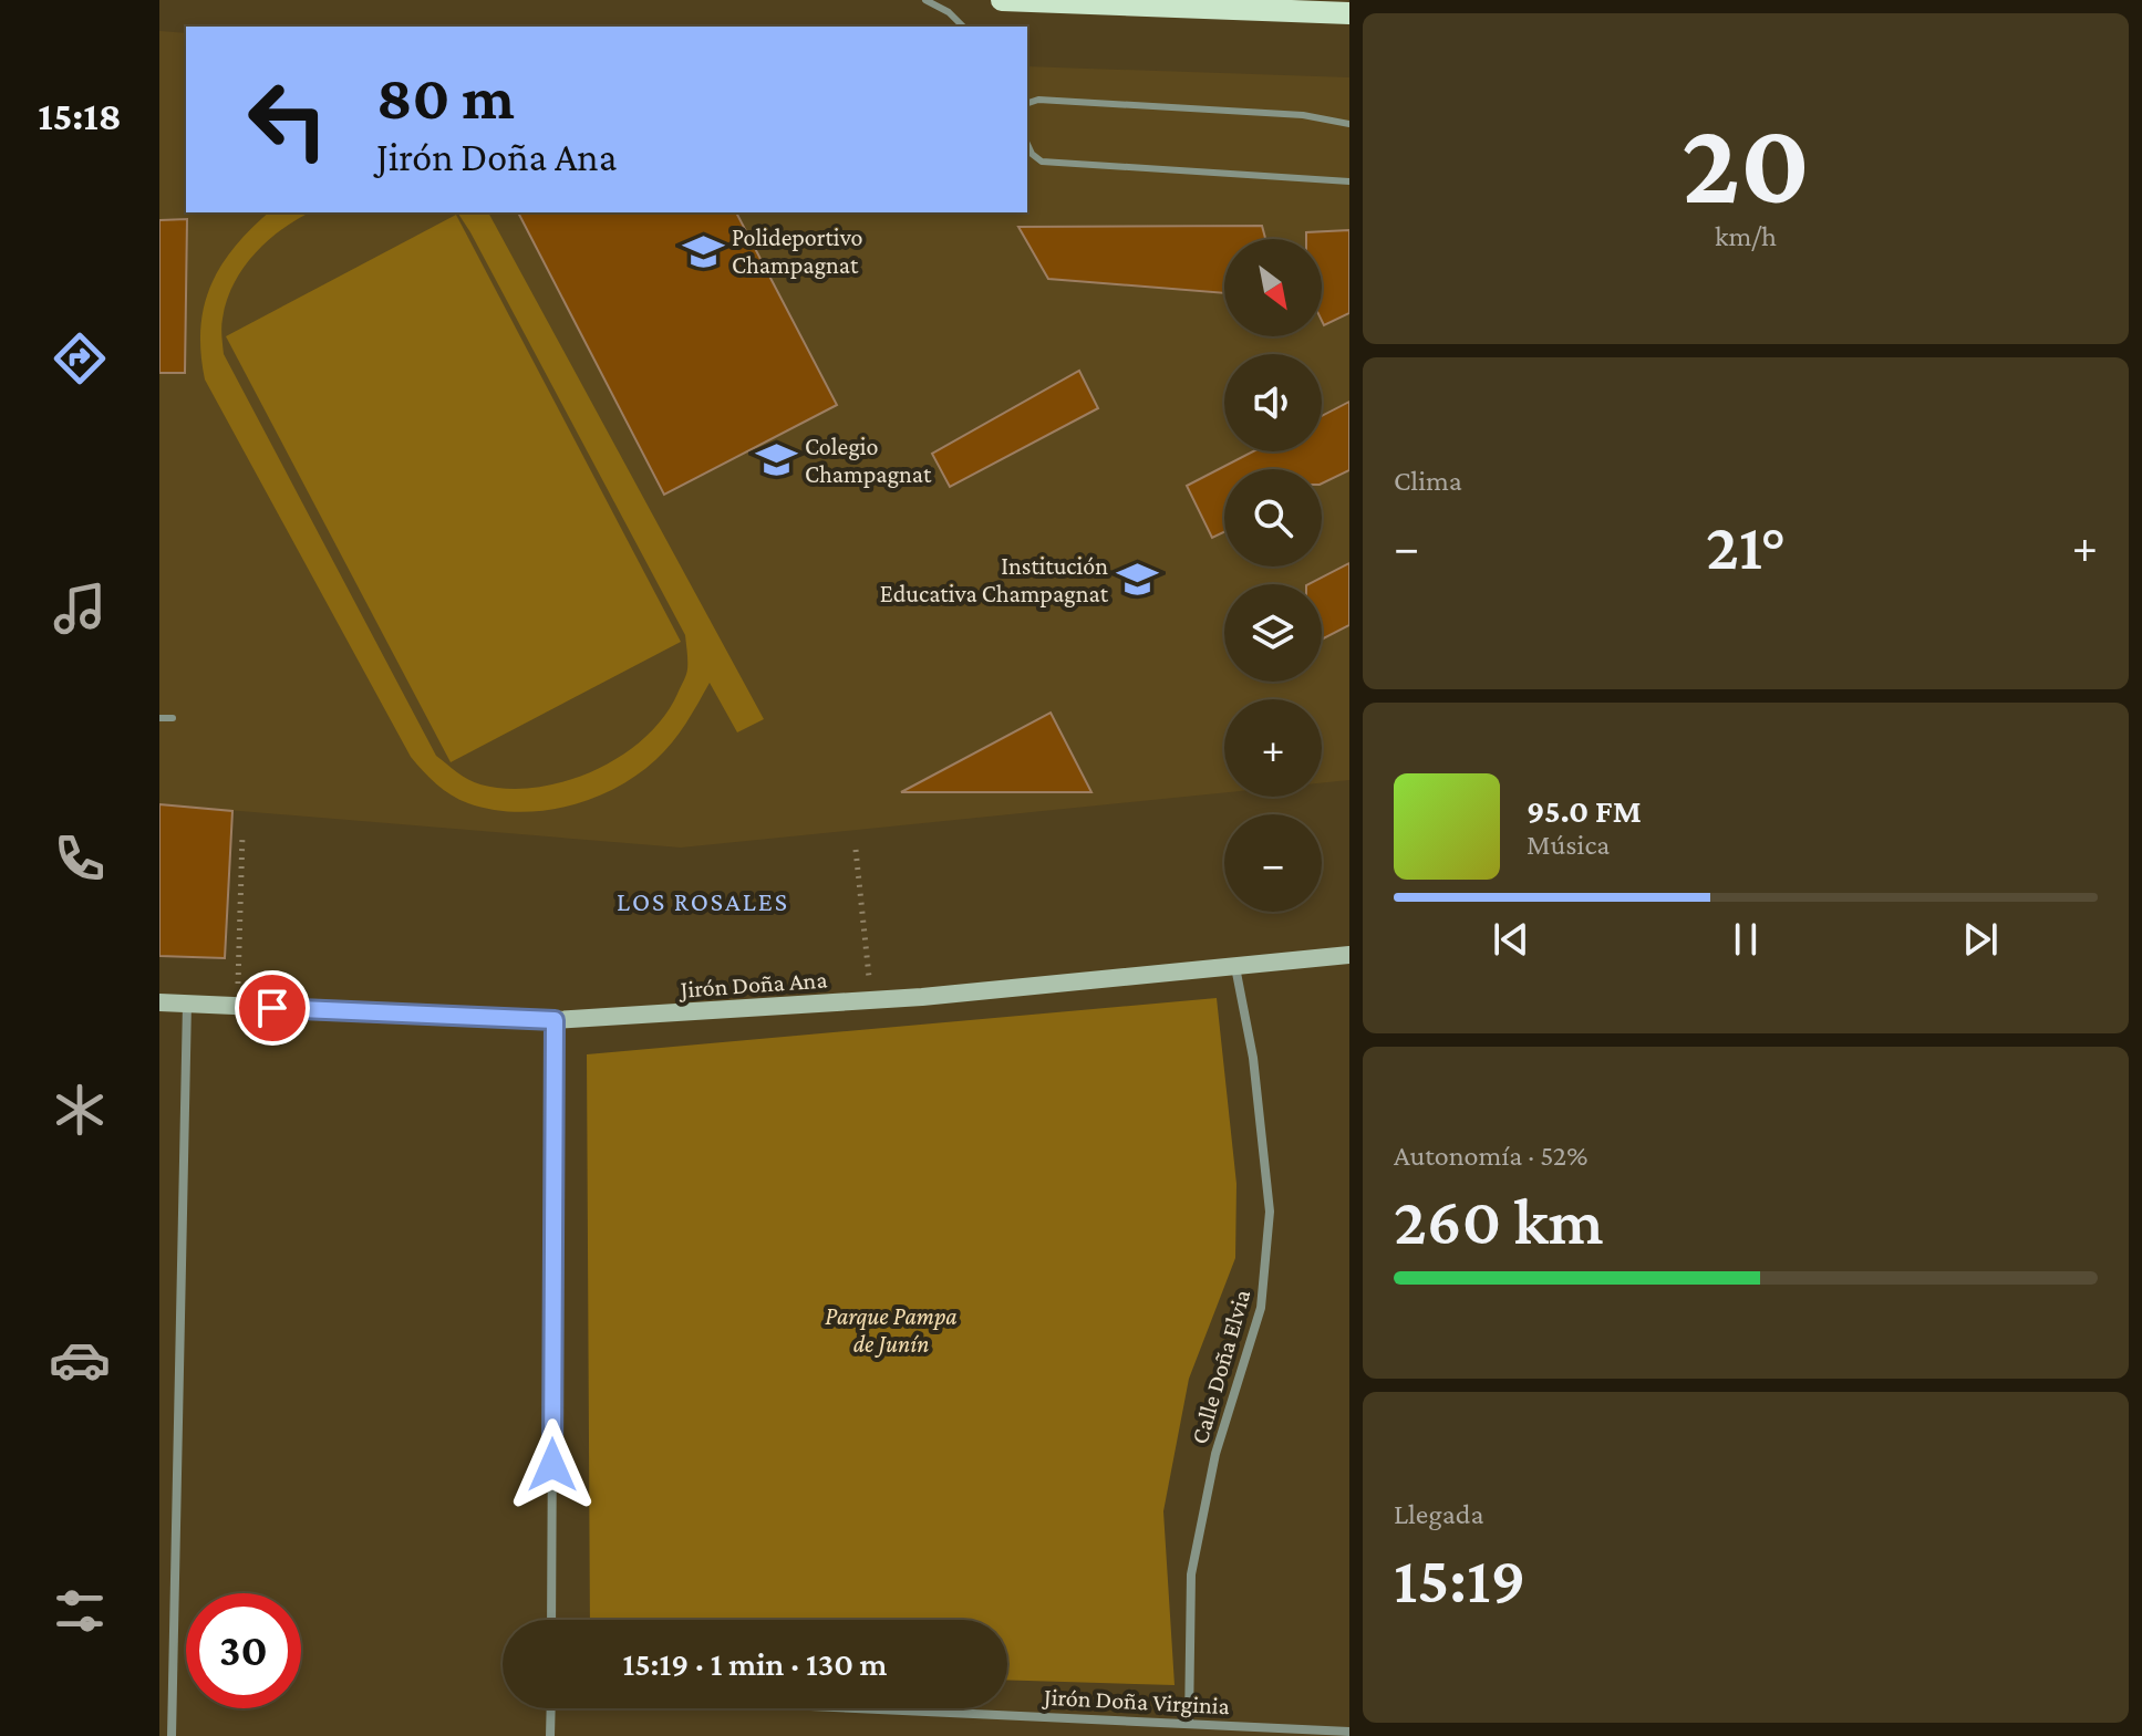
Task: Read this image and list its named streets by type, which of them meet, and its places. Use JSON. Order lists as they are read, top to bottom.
{
  "streets": {
    "street": ["Jirón Doña Ana", "Calle Doña Elvia", "Jirón Doña Virginia"]
  },
  "crossings": [
    ["Jirón Doña Ana", "Calle Doña Elvia"],
    ["Calle Doña Elvia", "Jirón Doña Virginia"]
  ],
  "districts": ["LOS ROSALES"],
  "parks": ["Parque Pampa de Junín"],
  "places": {
    "school or university": ["Polideportivo Champagnat", "Colegio Champagnat", "Institución Educativa Champagnat"]
  },
  "north": "bottom right",
  "page": {
    "tabs": "15:18",
    "tile": [
      ["20", "km/h"],
      "Clima",
      ["Autonomía · 52%", "260 km"],
      ["Llegada", "15:19"]
    ],
    "turn": ["80 m", "Jirón Doña Ana"],
    "map_buttons": ["+", "−"],
    "heat": ["−", "21°", "+"],
    "song": ["95.0 FM", "Música"],
    "limit": "30",
    "trip": "15:19 · 1 min · 130 m"
  }
}
